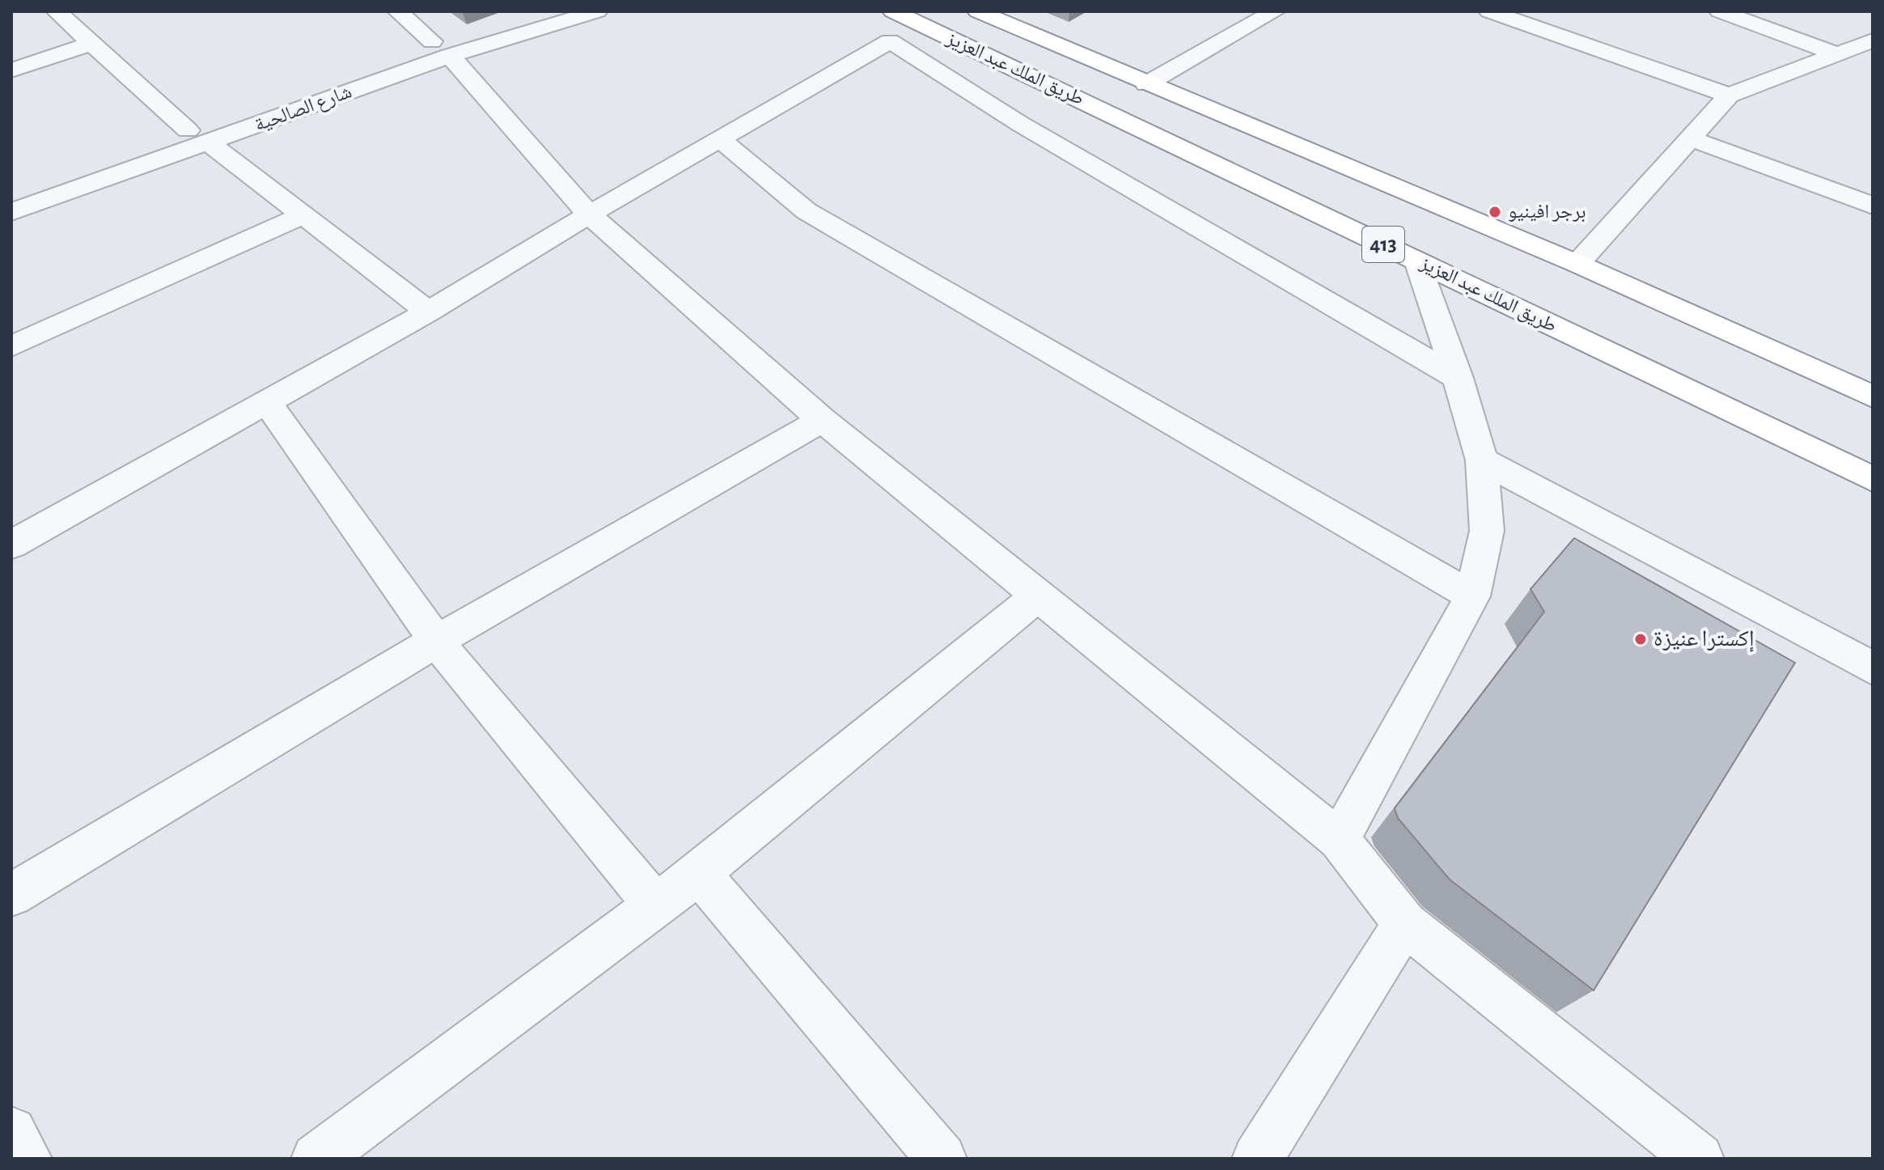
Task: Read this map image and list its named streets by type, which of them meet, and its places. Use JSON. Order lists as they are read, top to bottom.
{
  "streets": {
    "highway": ["طريق الملك عبد العزيز", "413"],
    "street": ["شارع الصالحية"]
  },
  "places": ["برجر افينيو", "إكسترا عنيزة"]
}
